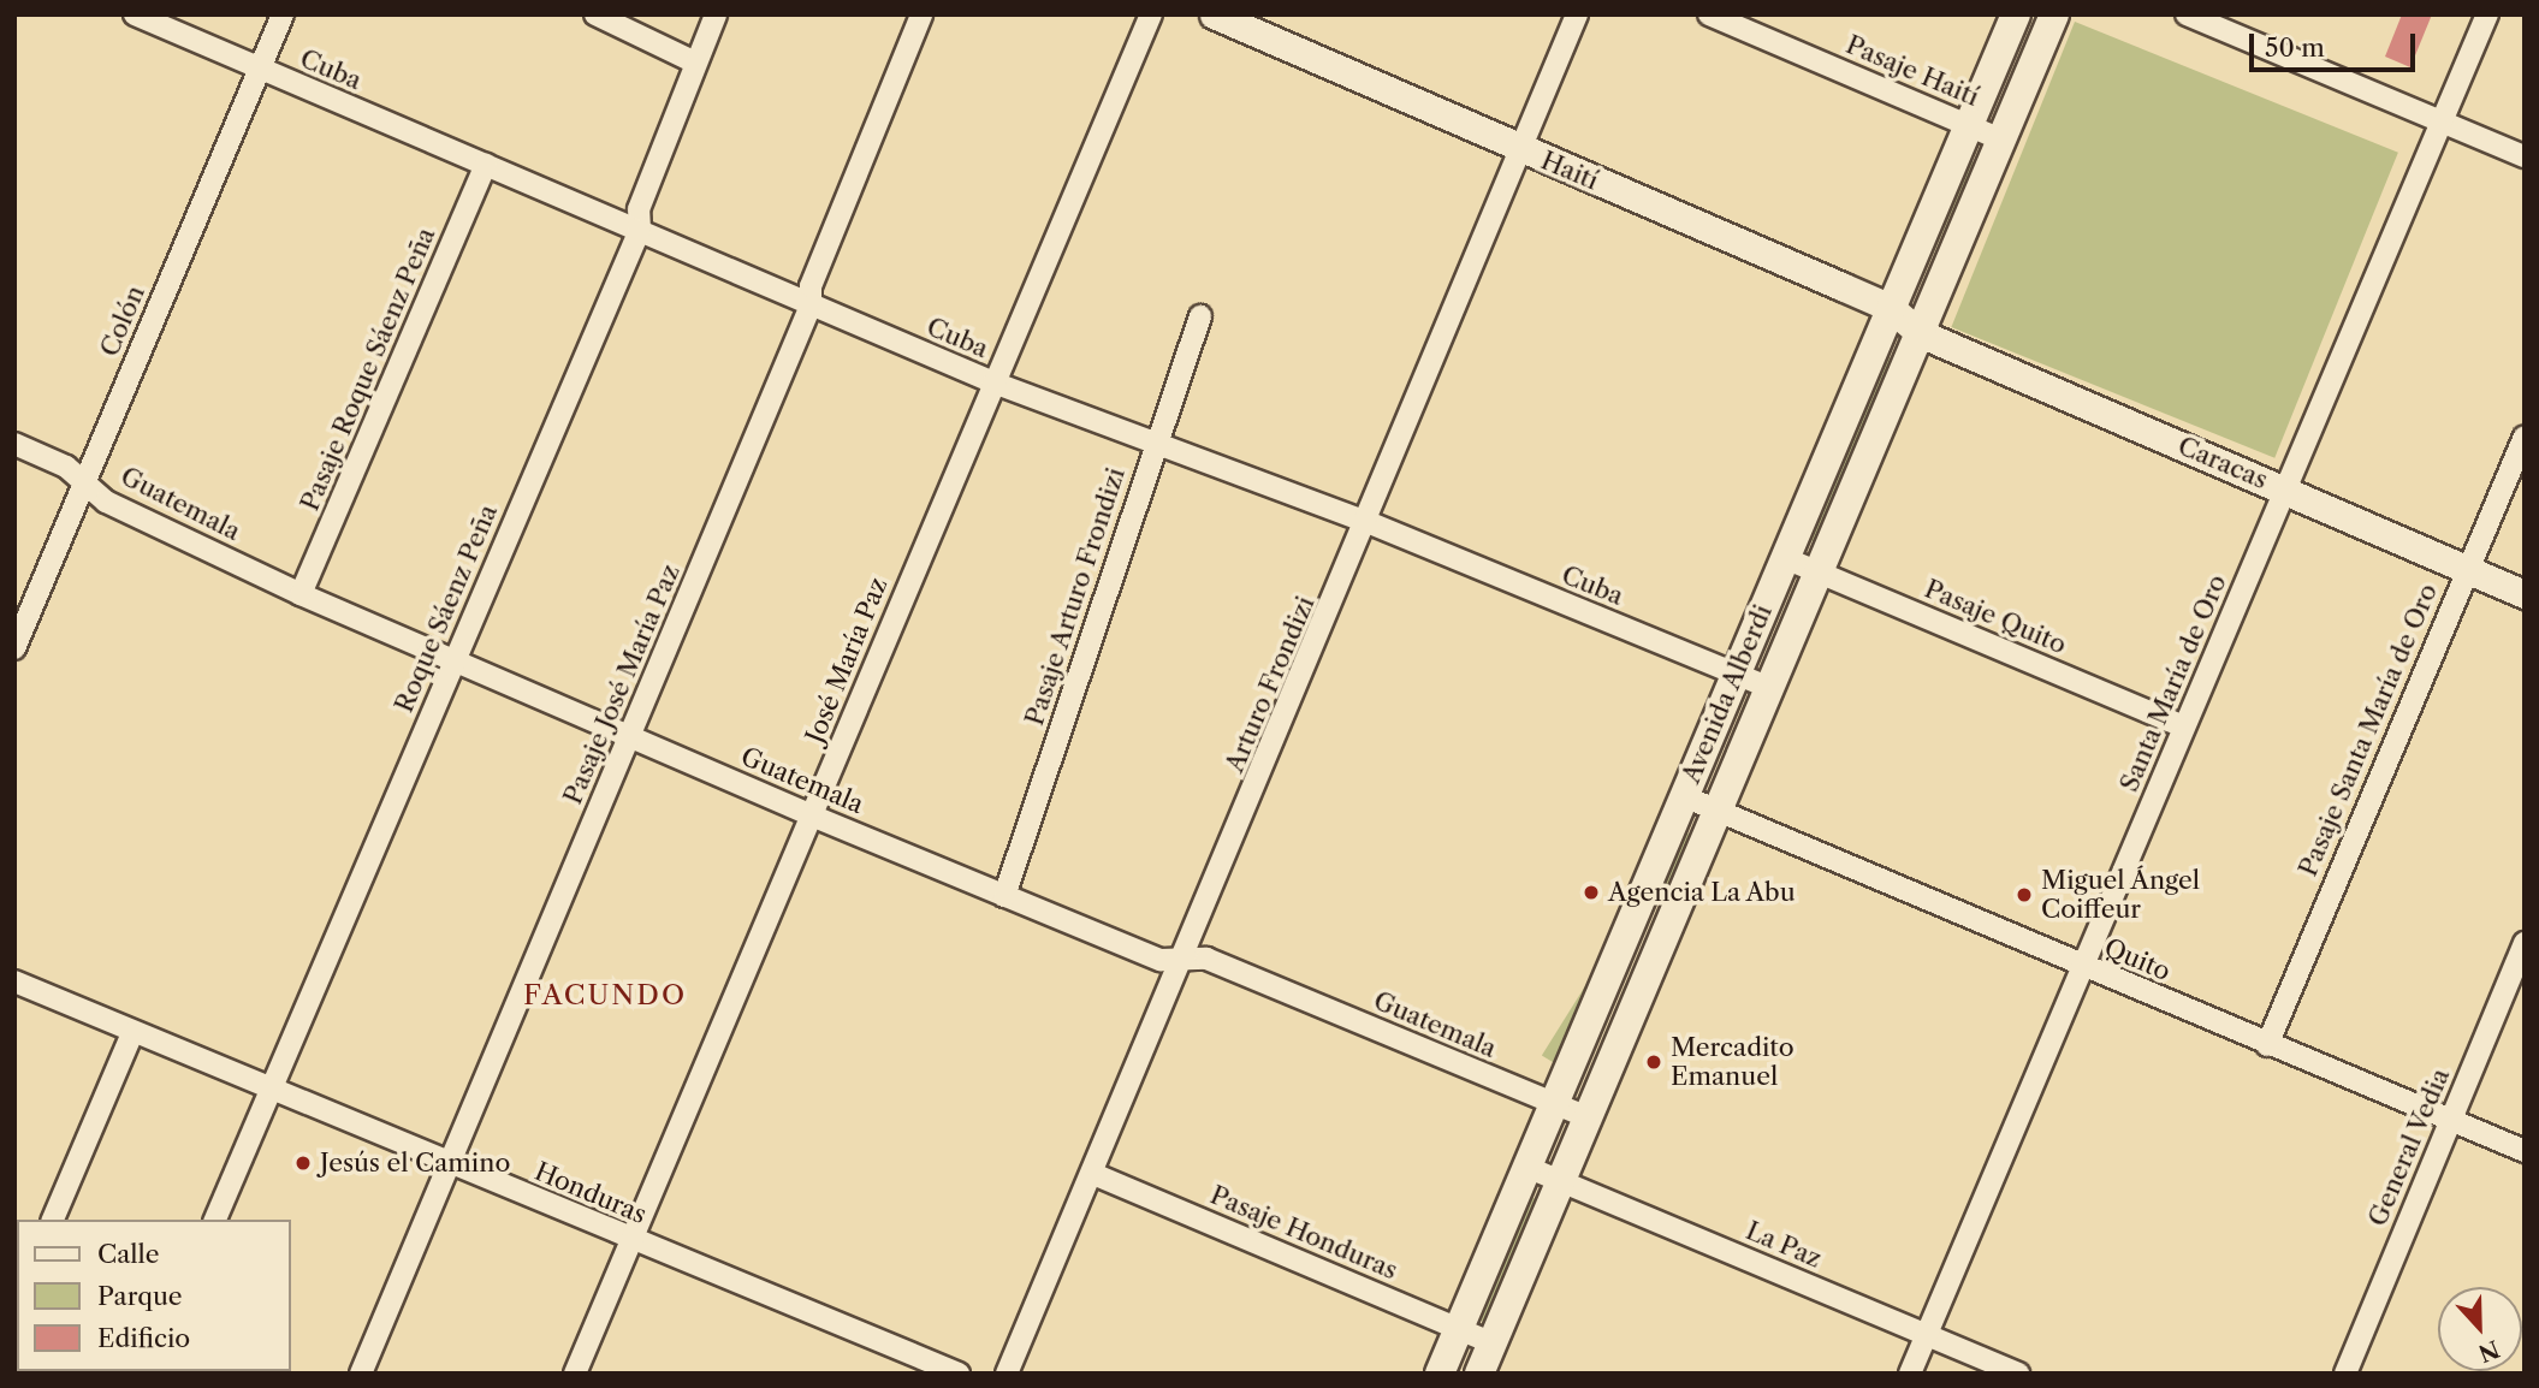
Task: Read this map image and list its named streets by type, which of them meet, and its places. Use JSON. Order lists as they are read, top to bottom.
{
  "streets": {
    "main road": ["Avenida Alberdi"],
    "street": [
      "Cuba",
      "Pasaje Haití",
      "Haití",
      "Colón",
      "Pasaje Roque Sáenz Peña",
      "Caracas",
      "Guatemala",
      "Pasaje Arturo Frondizi",
      "Roque Sáenz Peña",
      "Pasaje Quito",
      "José María Paz",
      "Santa María de Oro",
      "Pasaje José María Paz",
      "Arturo Frondizi",
      "Pasaje Santa María de Oro",
      "Quito",
      "General Vedia",
      "Honduras",
      "Pasaje Honduras",
      "La Paz"
    ]
  },
  "crossings": [
    ["Cuba", "Colón"],
    ["Cuba", "Pasaje Roque Sáenz Peña"],
    ["Cuba", "Pasaje Arturo Frondizi"],
    ["Cuba", "Roque Sáenz Peña"],
    ["Cuba", "José María Paz"],
    ["Cuba", "Pasaje José María Paz"],
    ["Cuba", "Arturo Frondizi"],
    ["Cuba", "Avenida Alberdi"],
    ["Pasaje Haití", "Avenida Alberdi"],
    ["Haití", "Caracas"],
    ["Haití", "Arturo Frondizi"],
    ["Haití", "Avenida Alberdi"],
    ["Colón", "Guatemala"],
    ["Pasaje Roque Sáenz Peña", "Guatemala"],
    ["Caracas", "Santa María de Oro"],
    ["Caracas", "Avenida Alberdi"],
    ["Caracas", "Pasaje Santa María de Oro"],
    ["Guatemala", "Pasaje Arturo Frondizi"],
    ["Guatemala", "Roque Sáenz Peña"],
    ["Guatemala", "José María Paz"],
    ["Guatemala", "Pasaje José María Paz"],
    ["Guatemala", "Arturo Frondizi"],
    ["Guatemala", "Avenida Alberdi"],
    ["Roque Sáenz Peña", "Honduras"],
    ["Pasaje Quito", "Santa María de Oro"],
    ["Pasaje Quito", "Avenida Alberdi"],
    ["José María Paz", "Honduras"],
    ["Santa María de Oro", "Quito"],
    ["Santa María de Oro", "La Paz"],
    ["Pasaje José María Paz", "Honduras"],
    ["Arturo Frondizi", "Pasaje Honduras"],
    ["Avenida Alberdi", "Quito"],
    ["Avenida Alberdi", "Pasaje Honduras"],
    ["Avenida Alberdi", "La Paz"],
    ["Pasaje Santa María de Oro", "Quito"],
    ["Quito", "General Vedia"]
  ],
  "districts": ["FACUNDO"],
  "places": [
    "Agencia La Abu",
    "Miguel Ángel Coiffeur",
    "Mercadito Emanuel",
    "Jesús el Camino"
  ],
  "legend": ["Calle", "Parque", "Edificio"],
  "scale_bar": "50 m",
  "north": "bottom"
}
